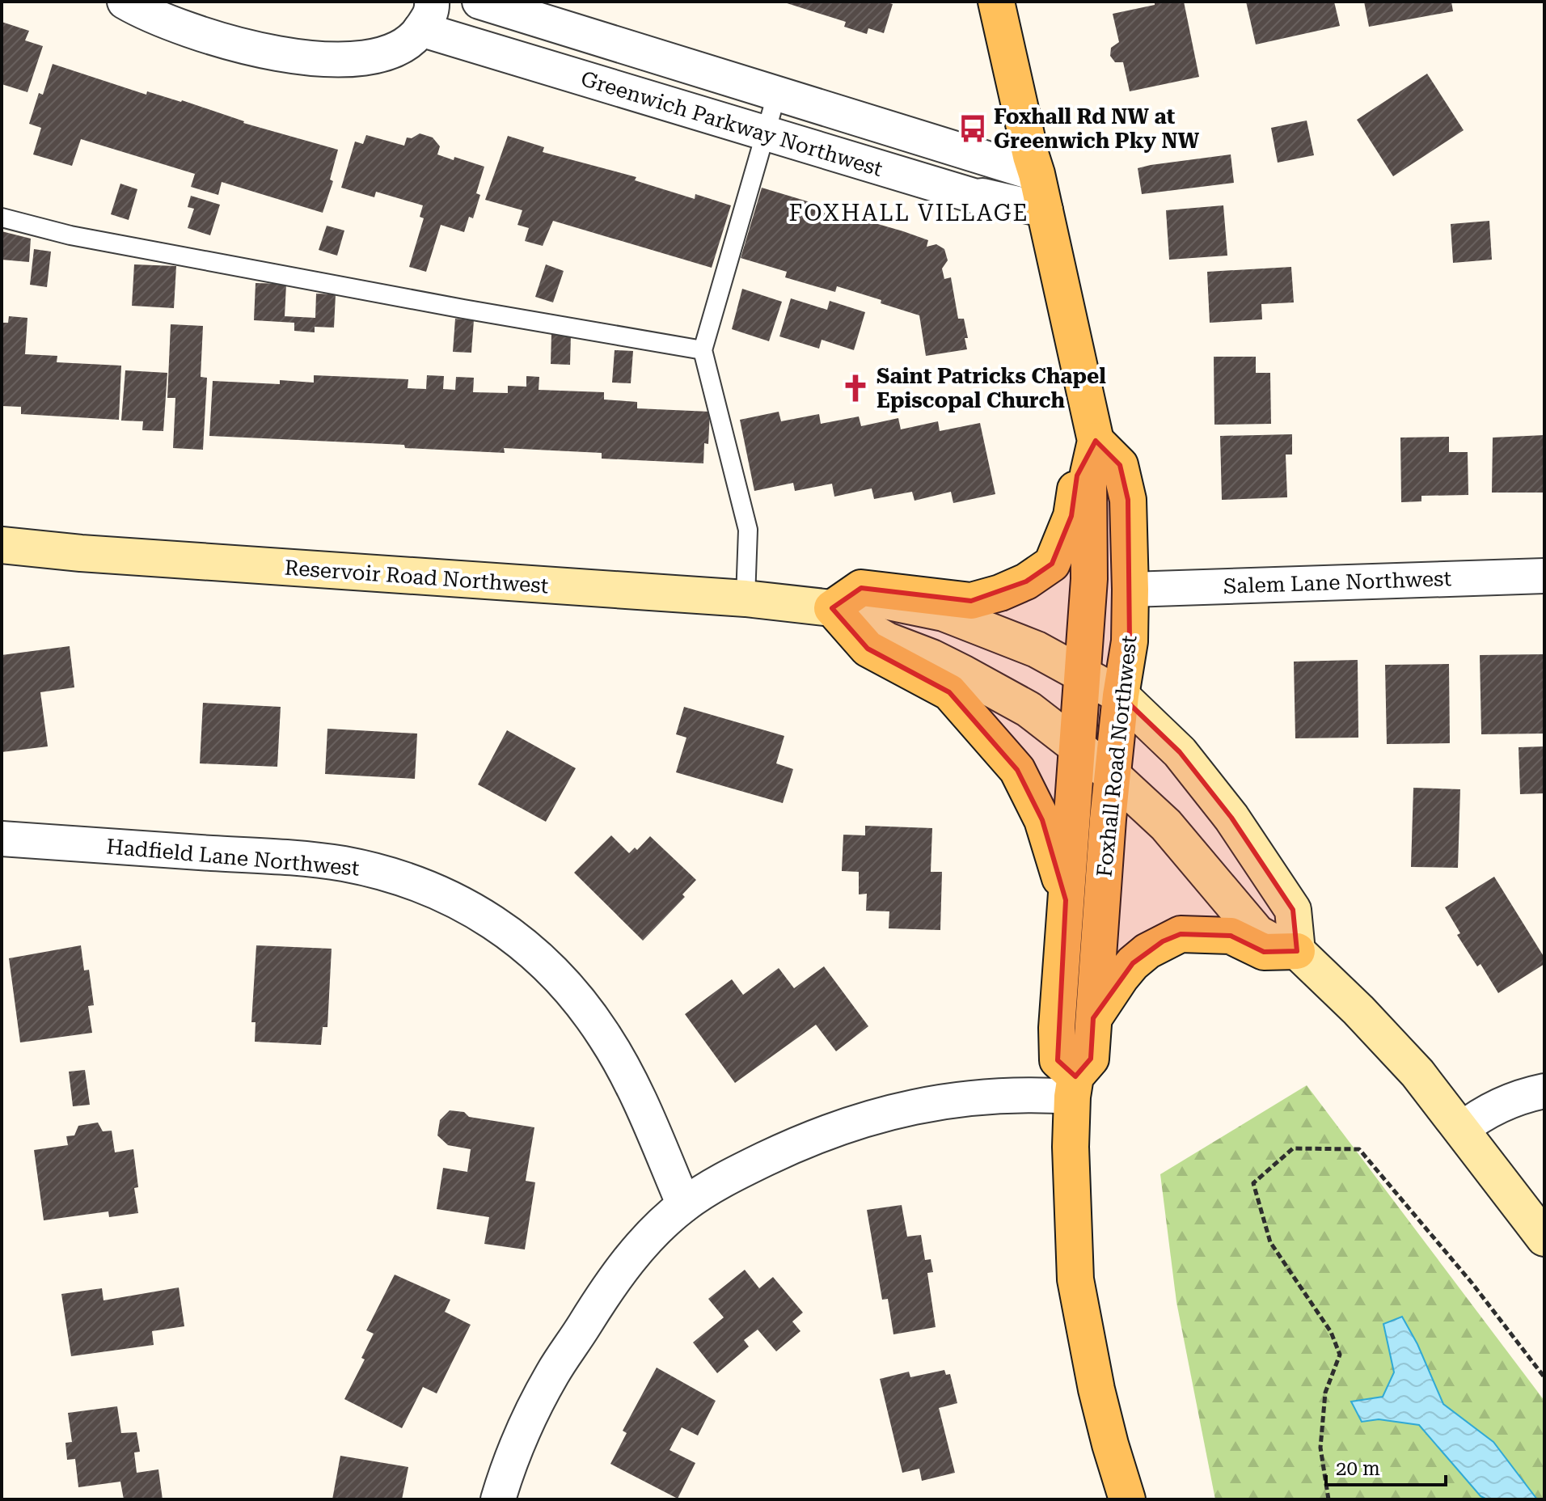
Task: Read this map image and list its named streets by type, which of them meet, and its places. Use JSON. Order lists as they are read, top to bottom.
{
  "streets": {
    "main road": ["Reservoir Road Northwest", "Foxhall Road Northwest"],
    "street": ["Greenwich Parkway Northwest", "Salem Lane Northwest", "Hadfield Lane Northwest"]
  },
  "crossings": [
    ["Greenwich Parkway Northwest", "Foxhall Road Northwest"],
    ["Reservoir Road Northwest", "Foxhall Road Northwest"],
    ["Salem Lane Northwest", "Foxhall Road Northwest"]
  ],
  "districts": ["FOXHALL VILLAGE"],
  "places": {
    "bus stop": ["Foxhall Rd NW at Greenwich Pky NW"],
    "church": ["Saint Patricks Chapel Episcopal Church"]
  },
  "scale_bar": "20 m"
}
